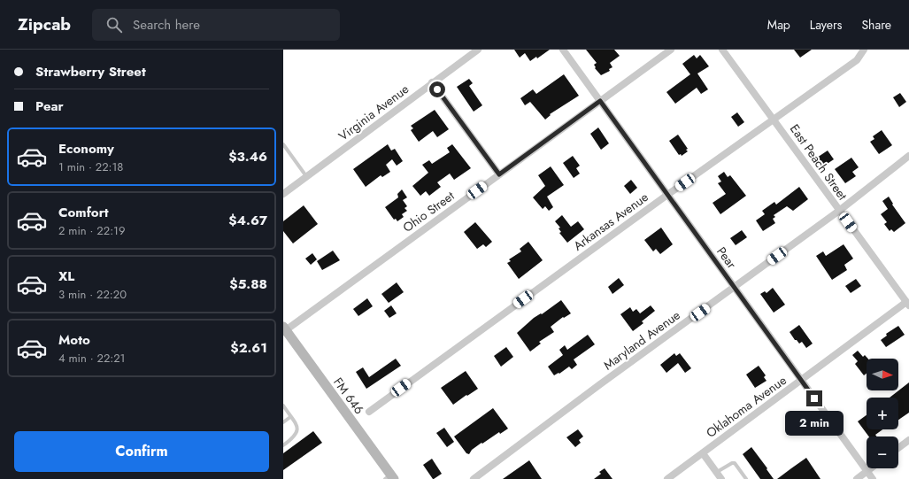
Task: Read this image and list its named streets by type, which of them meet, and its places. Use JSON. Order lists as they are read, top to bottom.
{
  "streets": {
    "main road": ["FM 646"],
    "street": [
      "Virginia Avenue",
      "East Peach Street",
      "Ohio Street",
      "Arkansas Avenue",
      "Pear",
      "Maryland Avenue",
      "Oklahoma Avenue"
    ]
  },
  "crossings": [
    ["East Peach Street", "Arkansas Avenue"],
    ["East Peach Street", "Maryland Avenue"],
    ["East Peach Street", "Oklahoma Avenue"],
    ["Ohio Street", "Pear"],
    ["Ohio Street", "FM 646"],
    ["Arkansas Avenue", "Pear"],
    ["Pear", "Maryland Avenue"],
    ["Pear", "Oklahoma Avenue"]
  ],
  "north": "right",
  "page": {
    "header": "Zipcab",
    "search": "Search here",
    "nav": ["Map", "Layers", "Share"],
    "banner": ["Strawberry Street", "Pear"],
    "list": [
      {
        "name": "Economy",
        "note": "1 min · 22:18",
        "value": "$3.46"
      },
      {
        "name": "Comfort",
        "note": "2 min · 22:19",
        "value": "$4.67"
      },
      {
        "name": "XL",
        "note": "3 min · 22:20",
        "value": "$5.88"
      },
      {
        "name": "Moto",
        "note": "4 min · 22:21",
        "value": "$2.61"
      }
    ],
    "map_buttons": ["+", "−"],
    "bubble": "2 min",
    "buttons": "Confirm"
  }
}
